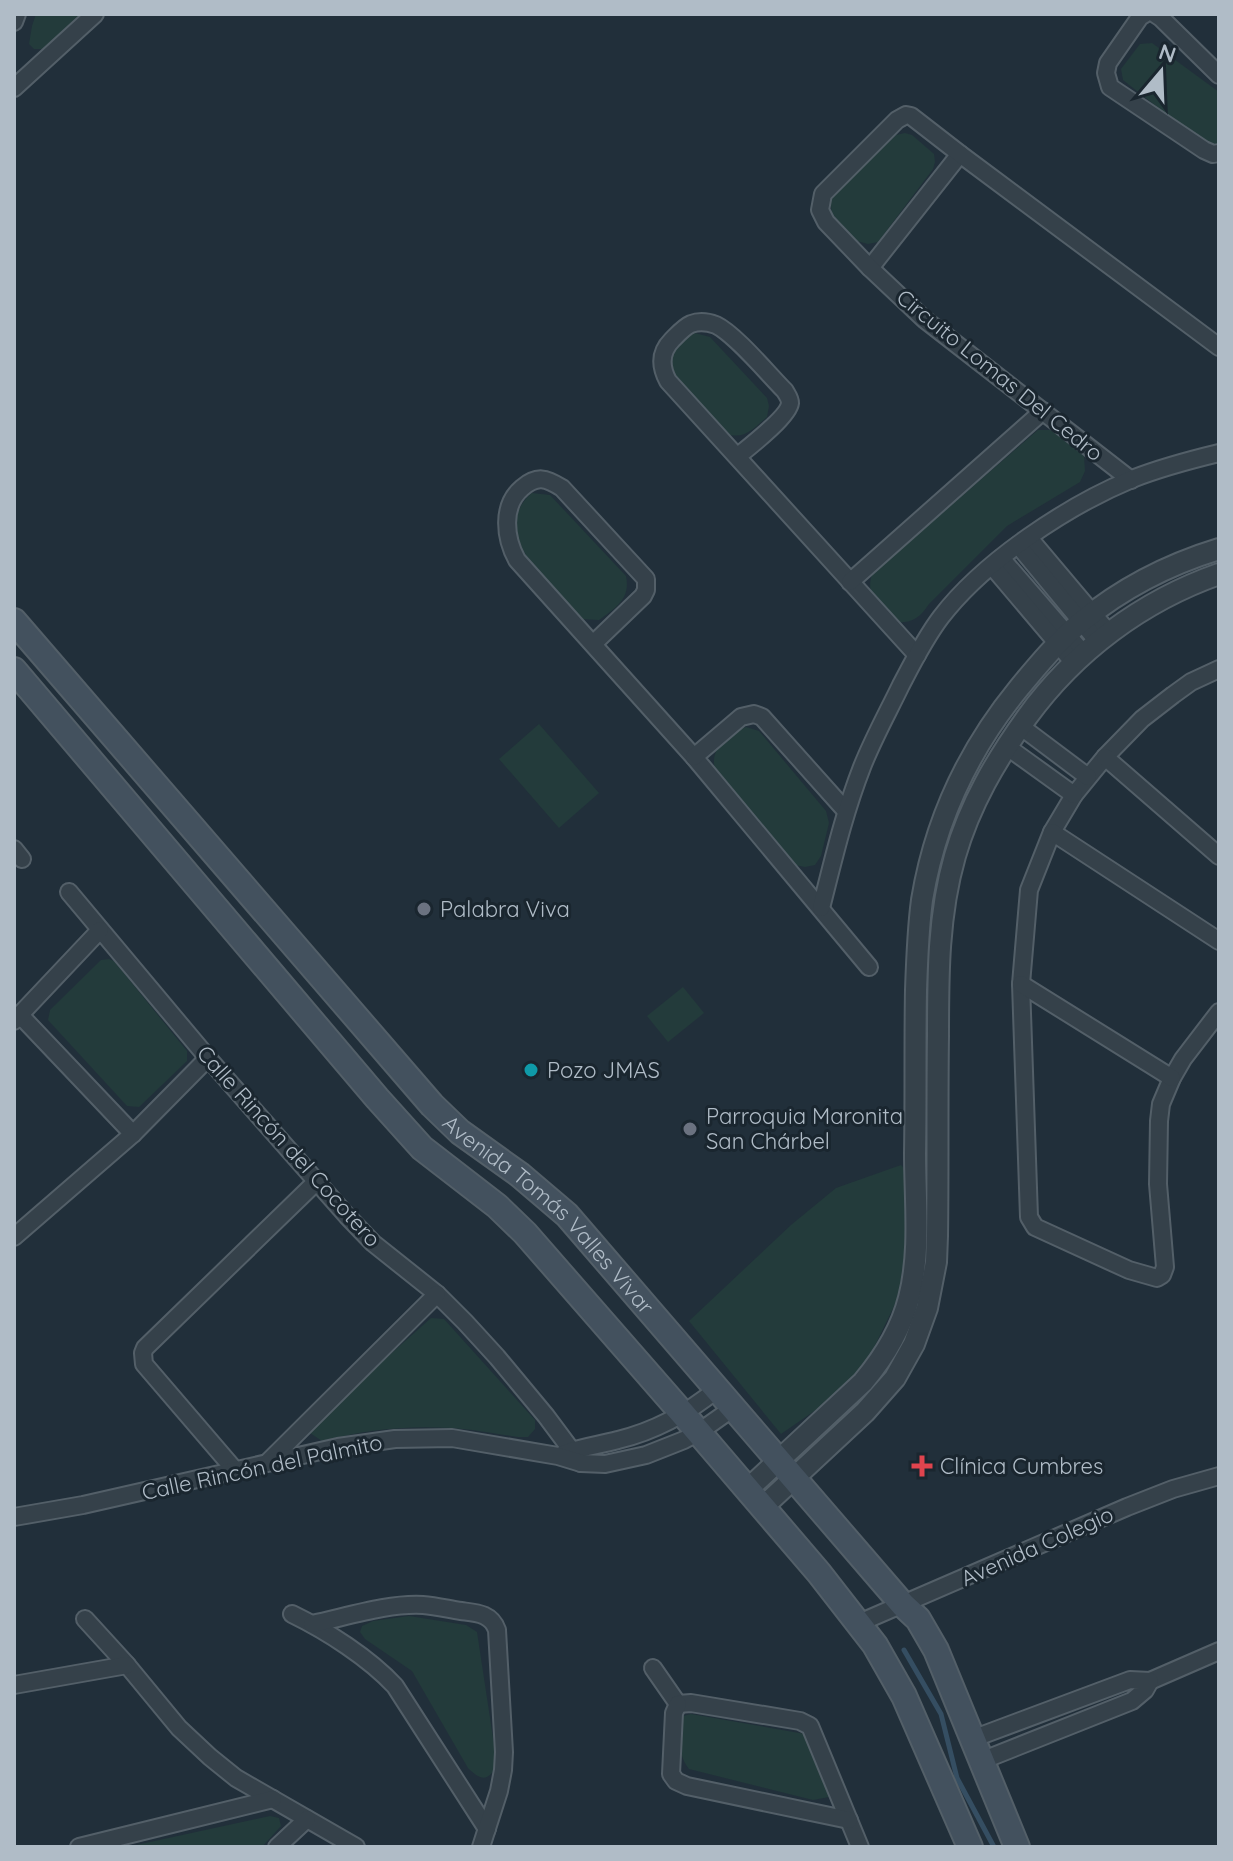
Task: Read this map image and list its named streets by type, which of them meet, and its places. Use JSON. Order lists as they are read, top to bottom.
{
  "streets": {
    "main road": ["Avenida Tomás Valles Vivar"],
    "street": [
      "Circuito Lomas Del Cedro",
      "Calle Rincón del Cocotero",
      "Calle Rincón del Palmito",
      "Avenida Colegio"
    ]
  },
  "crossings": [
    ["Calle Rincón del Cocotero", "Calle Rincón del Palmito"],
    ["Avenida Tomás Valles Vivar", "Calle Rincón del Palmito"],
    ["Avenida Tomás Valles Vivar", "Avenida Colegio"]
  ],
  "places": {
    "other": ["Palabra Viva", "Pozo JMAS", "Parroquia Maronita San Chárbel"],
    "health": ["Clínica Cumbres"]
  },
  "north": "top"
}
